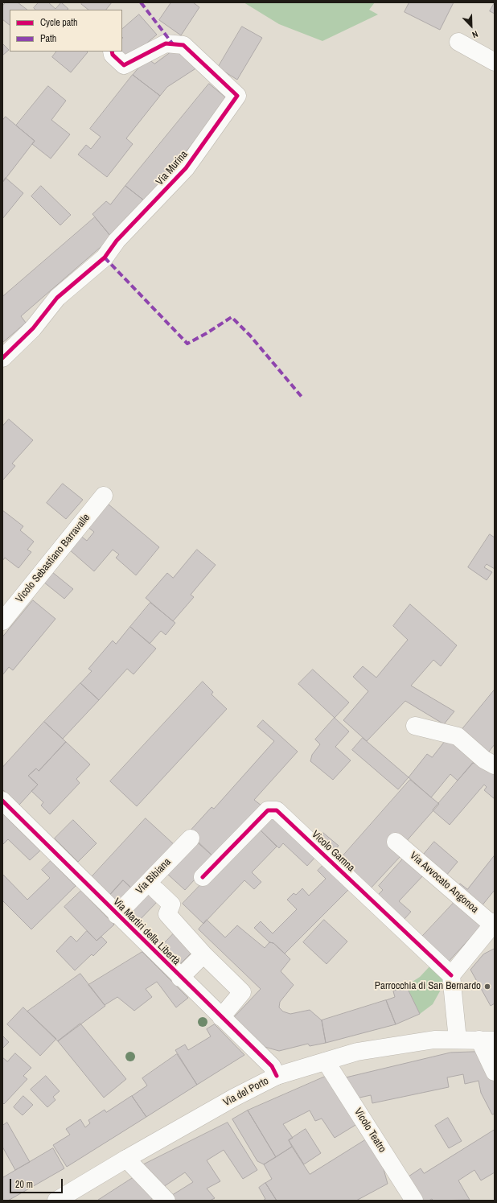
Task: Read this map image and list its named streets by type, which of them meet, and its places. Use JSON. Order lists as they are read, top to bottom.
{
  "streets": {
    "street": [
      "Via Murina",
      "Vicolo Sebastiano Barravalle",
      "Vicolo Gamna",
      "Via Bibiana",
      "Via Avvocato Angonoa",
      "Via Martiri della Libertà",
      "Via del Porto",
      "Vicolo Teatro"
    ]
  },
  "crossings": [
    ["Via Bibiana", "Via Martiri della Libertà"],
    ["Via Martiri della Libertà", "Via del Porto"],
    ["Via del Porto", "Vicolo Teatro"]
  ],
  "places": ["Parrocchia di San Bernardo"],
  "legend": ["Cycle path", "Path"],
  "scale_bar": "20 m",
  "north": "bottom right"
}
